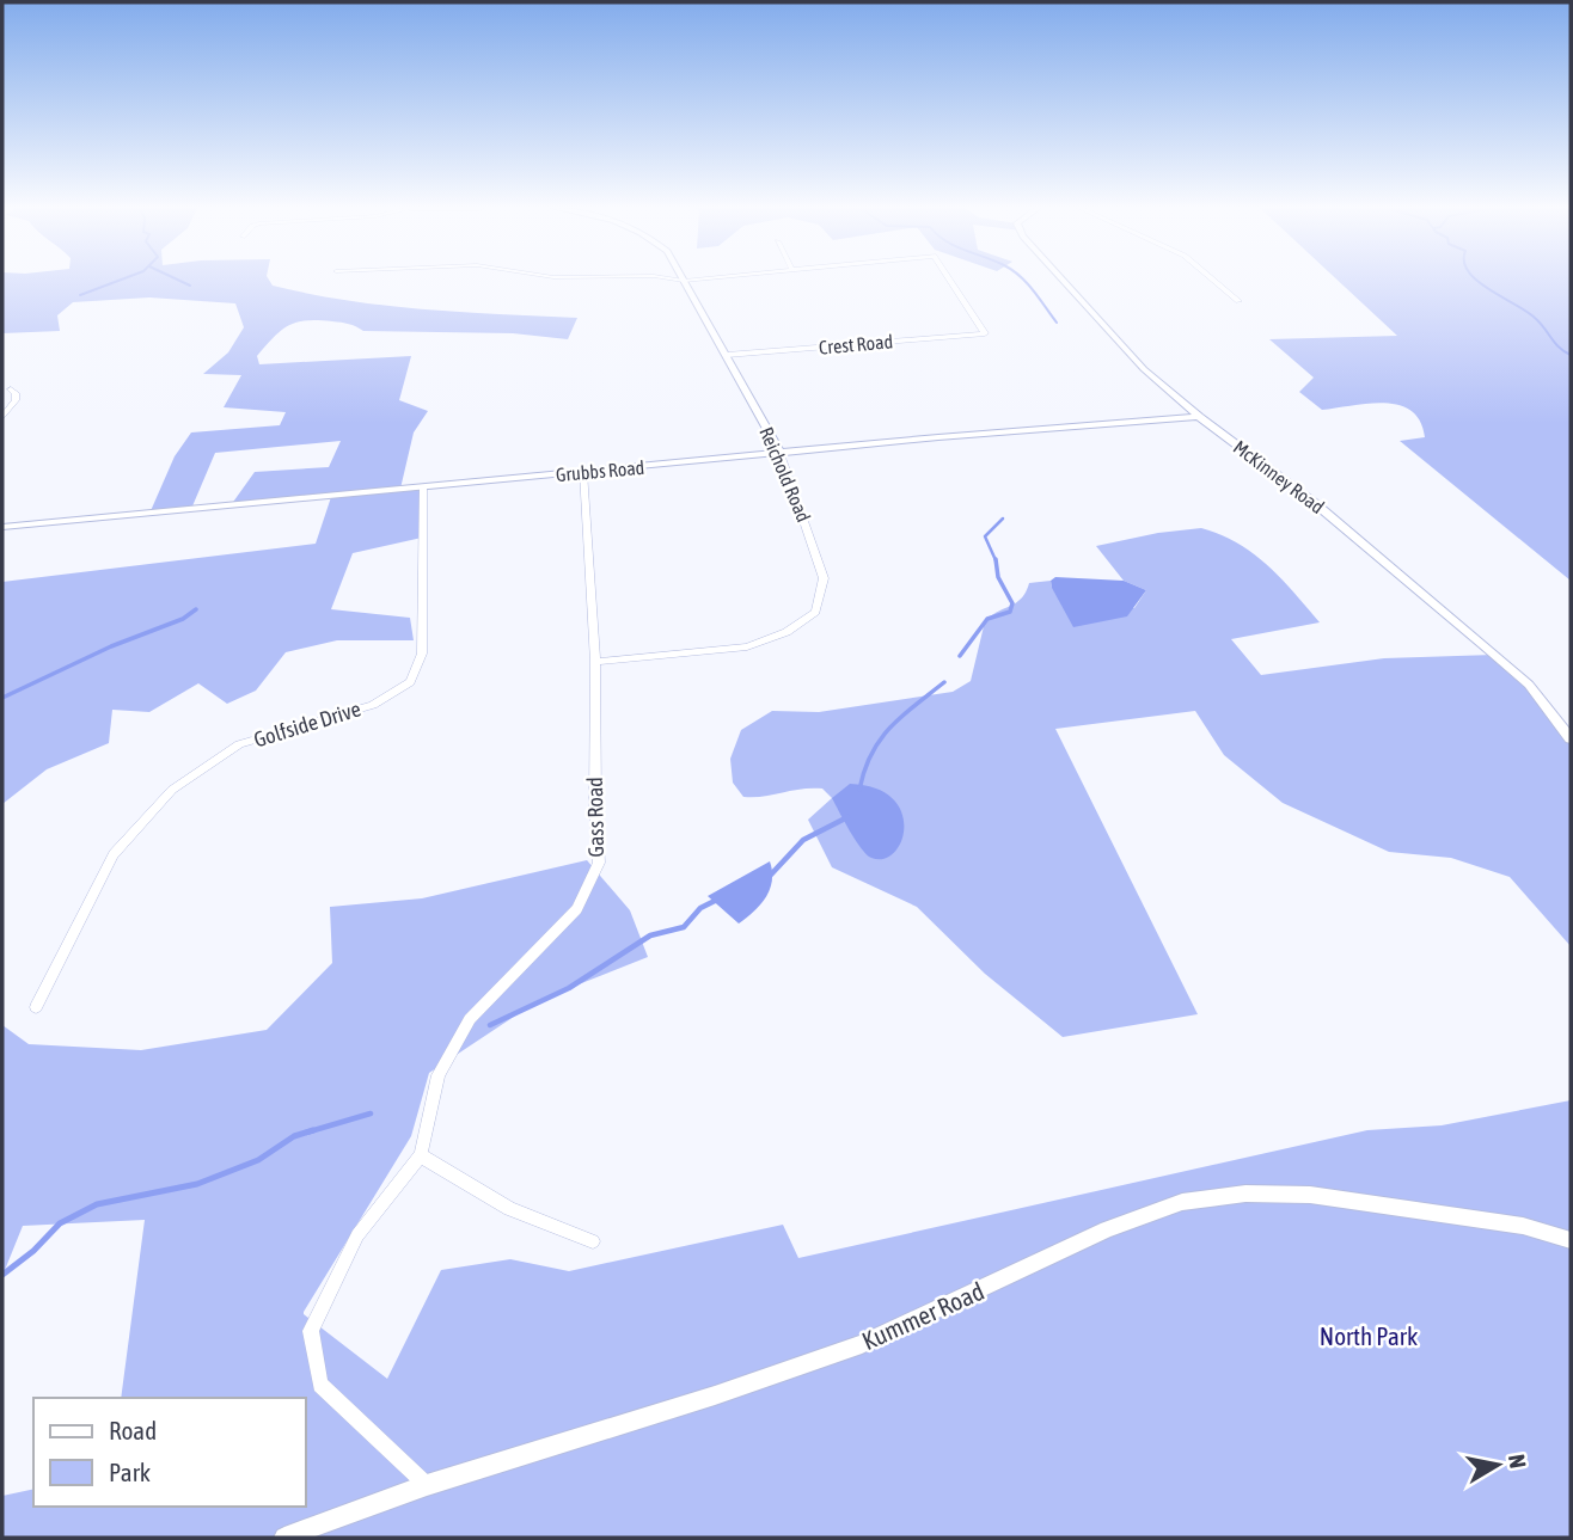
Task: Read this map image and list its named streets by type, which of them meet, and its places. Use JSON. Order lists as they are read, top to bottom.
{
  "streets": {
    "street": [
      "Crest Road",
      "Grubbs Road",
      "Reichold Road",
      "McKinney Road",
      "Golfside Drive",
      "Gass Road",
      "Kummer Road"
    ]
  },
  "crossings": [
    ["Crest Road", "Reichold Road"],
    ["Grubbs Road", "Reichold Road"],
    ["Grubbs Road", "McKinney Road"],
    ["Grubbs Road", "Golfside Drive"],
    ["Grubbs Road", "Gass Road"],
    ["Reichold Road", "Gass Road"],
    ["Gass Road", "Kummer Road"]
  ],
  "parks": ["North Park"],
  "legend": ["Road", "Park"],
  "north": "right"
}
